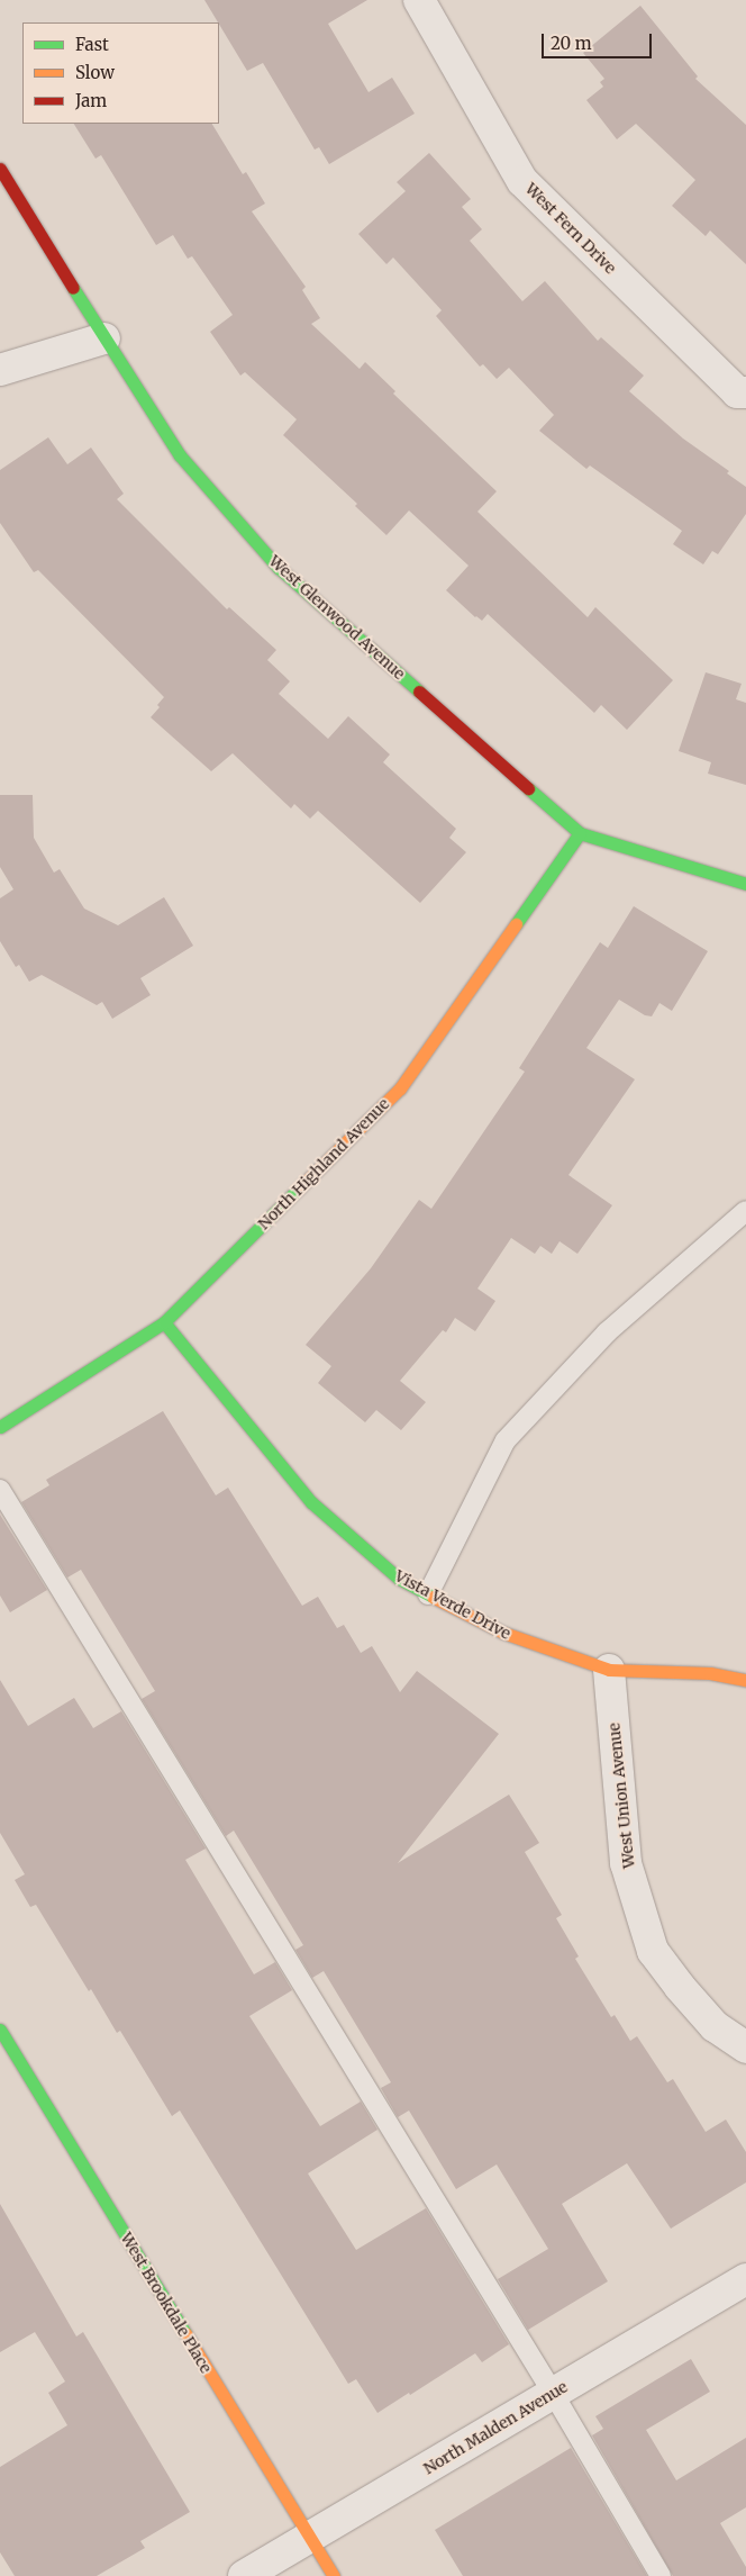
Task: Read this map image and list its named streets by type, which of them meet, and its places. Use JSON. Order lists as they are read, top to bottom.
{
  "streets": {
    "street": [
      "West Fern Drive",
      "West Glenwood Avenue",
      "North Highland Avenue",
      "Vista Verde Drive",
      "West Union Avenue",
      "West Brookdale Place",
      "North Malden Avenue"
    ]
  },
  "crossings": [
    ["West Glenwood Avenue", "North Highland Avenue"],
    ["North Highland Avenue", "Vista Verde Drive"],
    ["Vista Verde Drive", "West Union Avenue"],
    ["West Brookdale Place", "North Malden Avenue"]
  ],
  "legend": ["Fast", "Slow", "Jam"],
  "scale_bar": "20 m"
}
